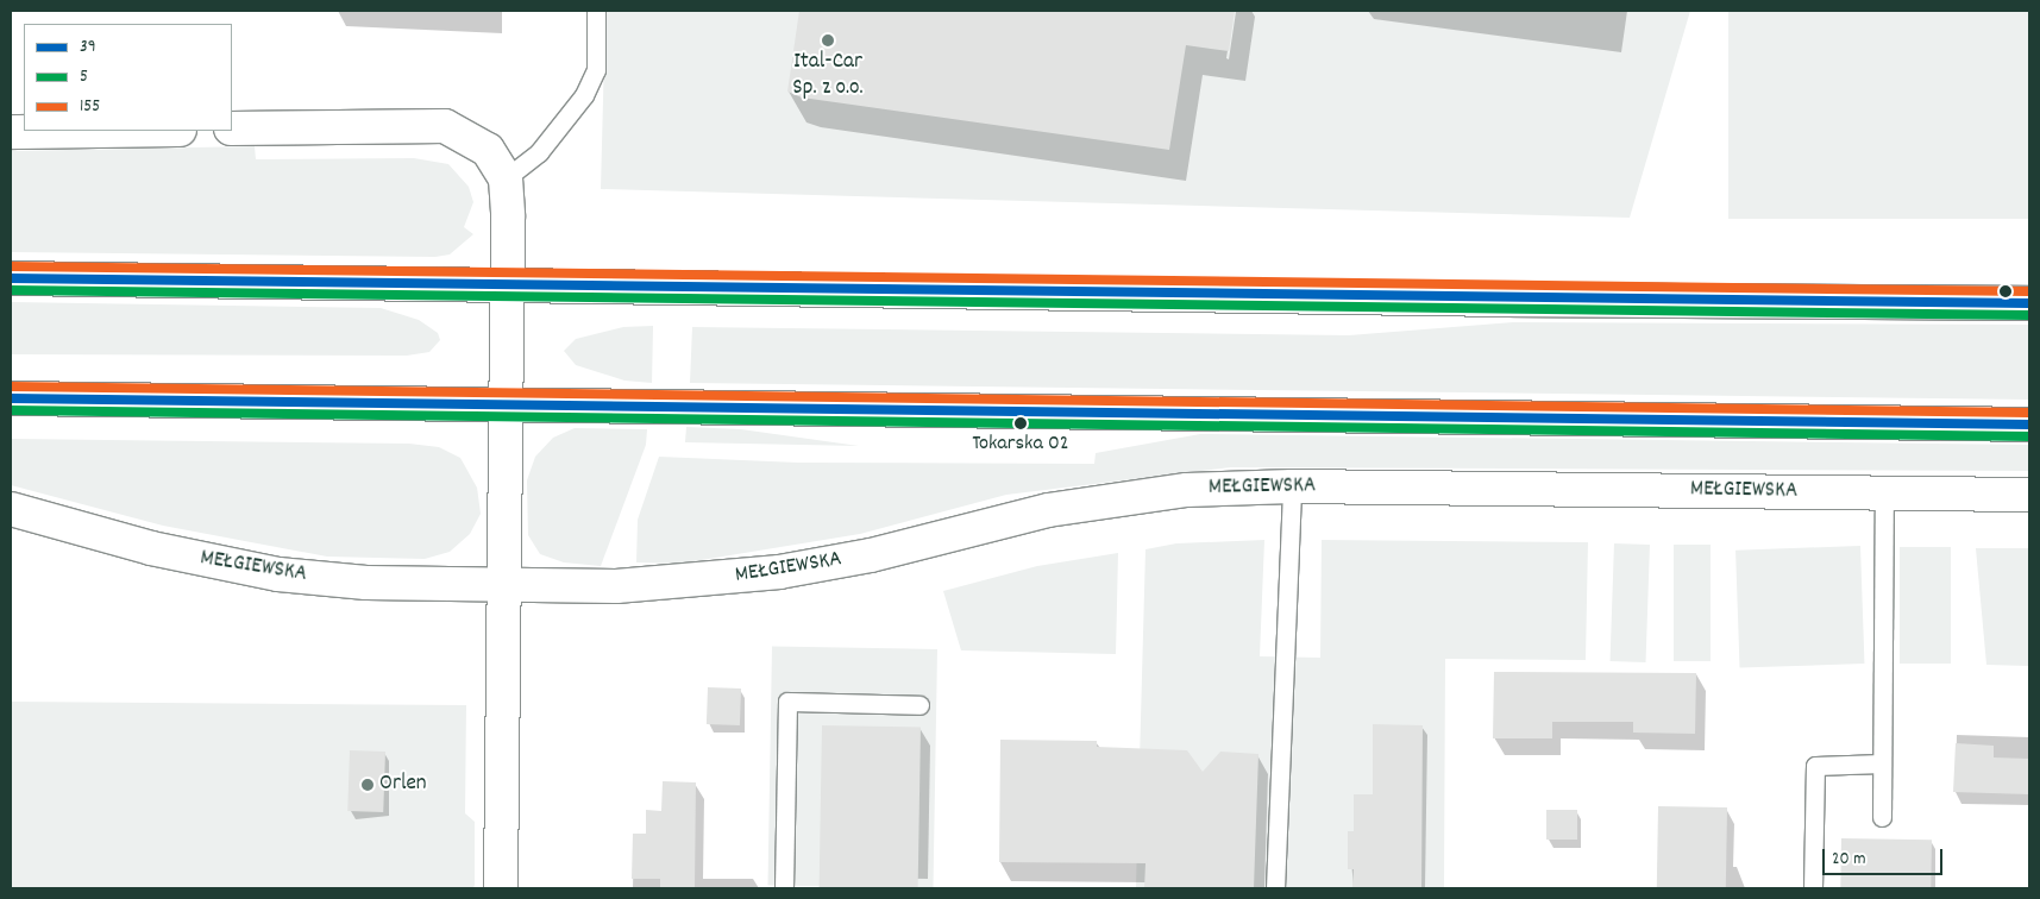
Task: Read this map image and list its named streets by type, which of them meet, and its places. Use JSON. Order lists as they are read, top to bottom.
{
  "streets": {
    "main road": ["MEŁGIEWSKA"]
  },
  "places": ["Ital-Car Sp. z o.o.", "Tokarska 02", "Orlen"],
  "lines": ["transit line 155", "transit line 39", "transit line 5"],
  "legend": ["39", "5", "155"],
  "scale_bar": "20 m"
}
